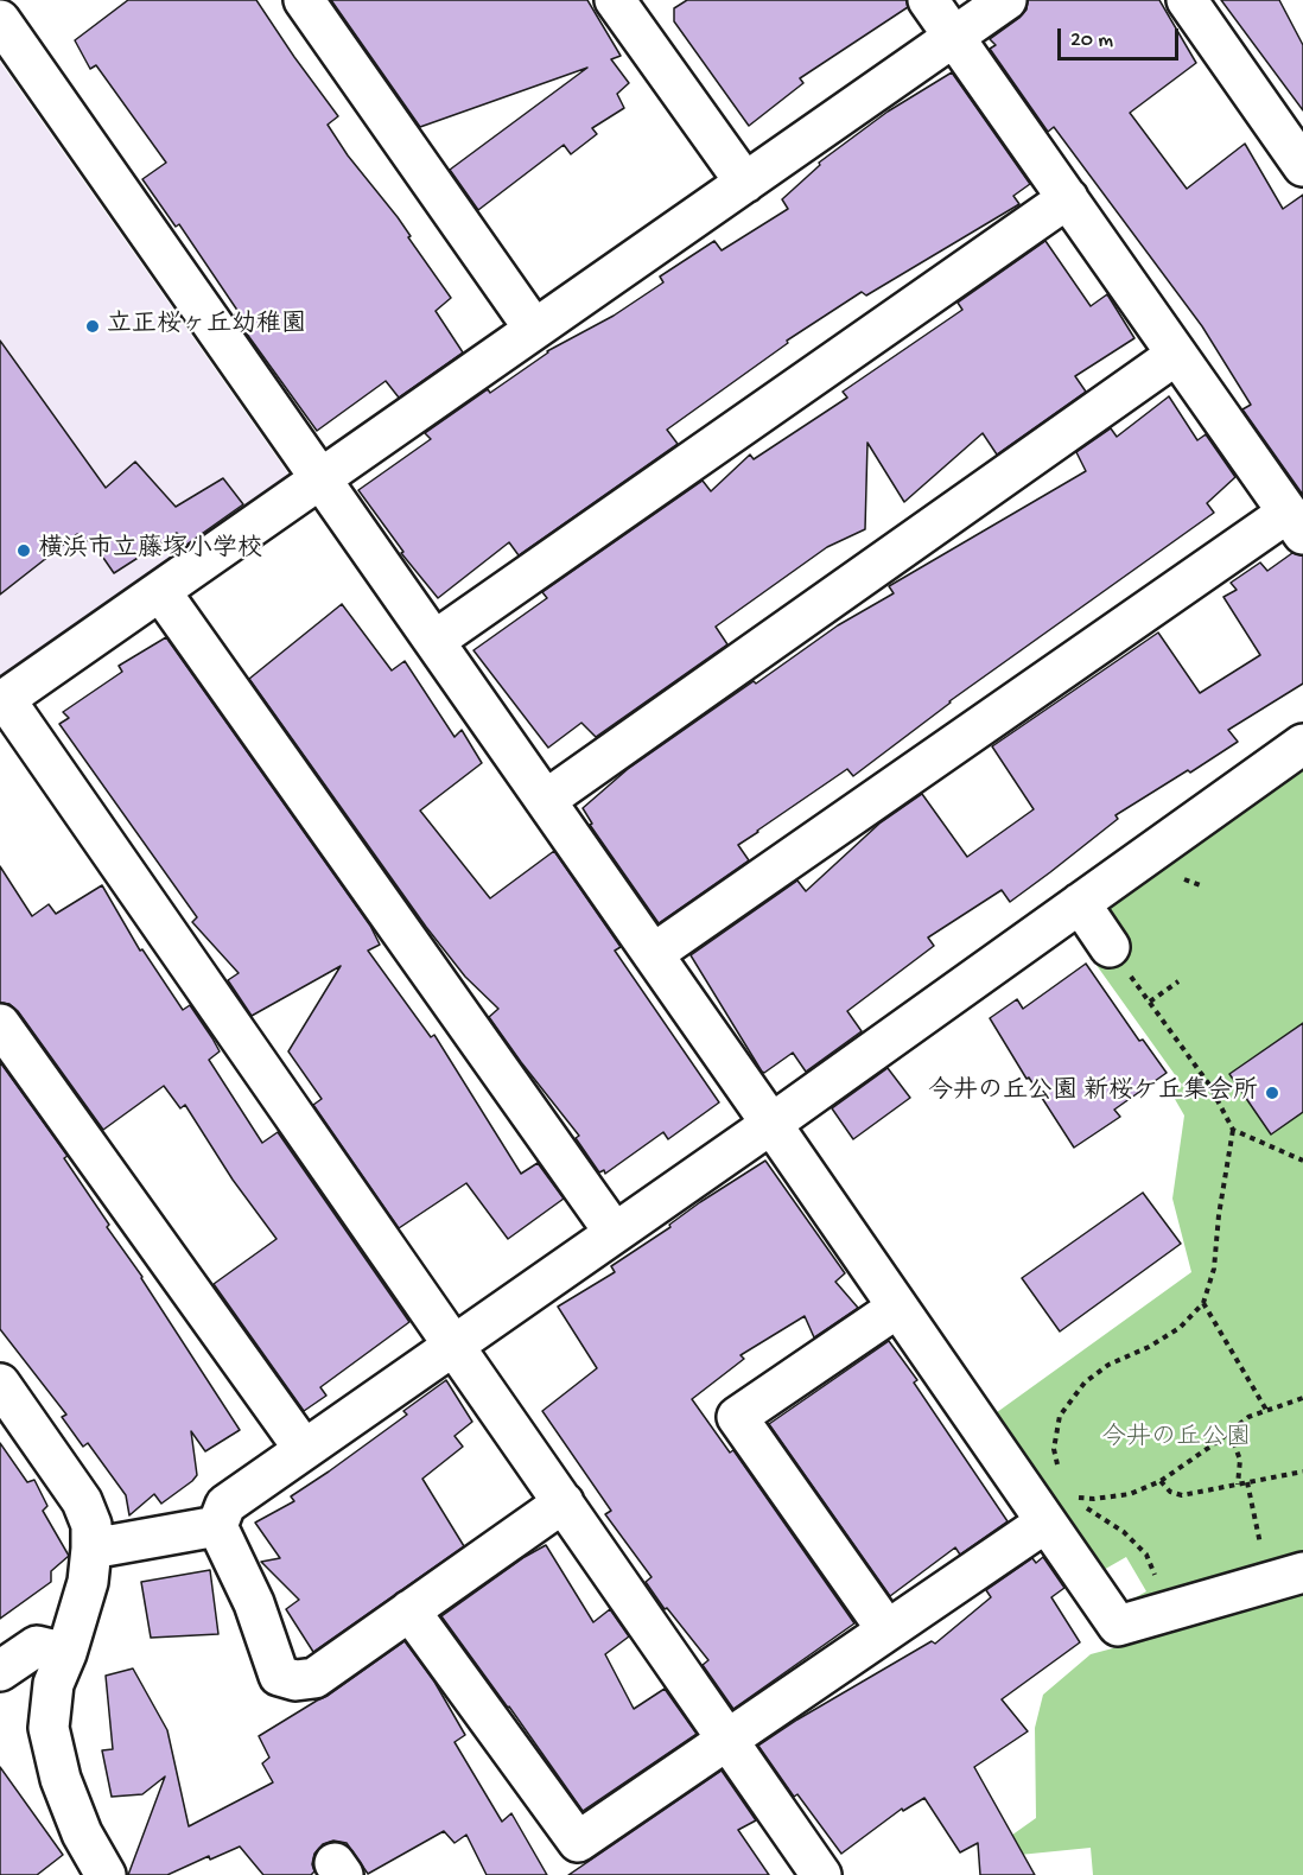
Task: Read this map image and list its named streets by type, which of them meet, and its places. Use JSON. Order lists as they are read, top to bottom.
{
  "parks": ["今井の丘公園"],
  "places": ["立正桜ヶ丘幼稚園", "横浜市立藤塚小学校", "今井の丘公園 新桜ケ丘集会所"],
  "scale_bar": "20 m"
}
